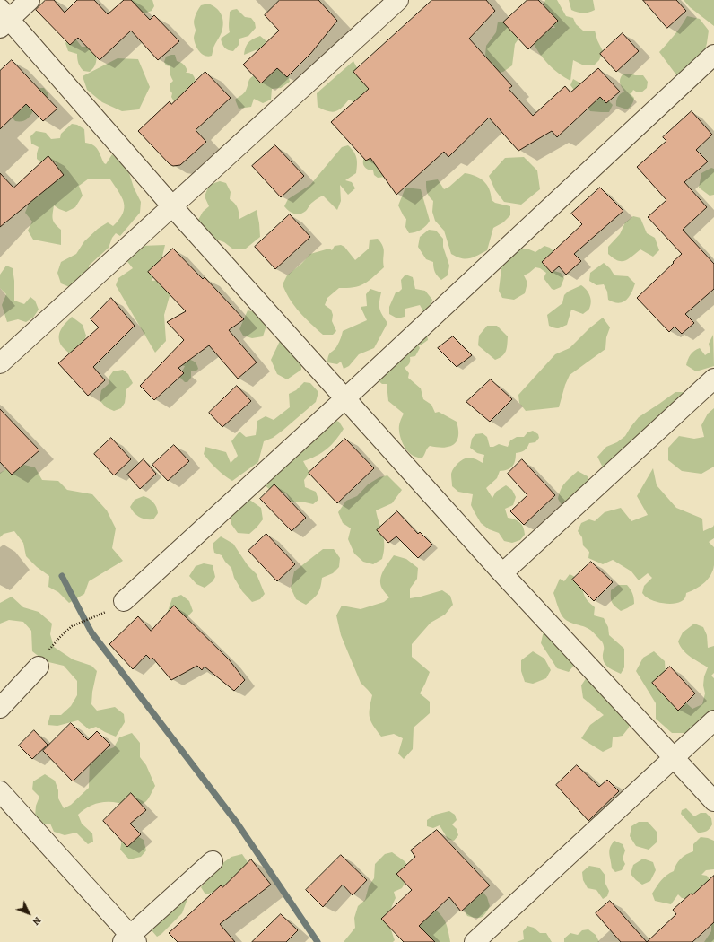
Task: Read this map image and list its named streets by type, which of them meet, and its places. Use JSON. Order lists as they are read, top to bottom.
{
  "north": "bottom right"
}
